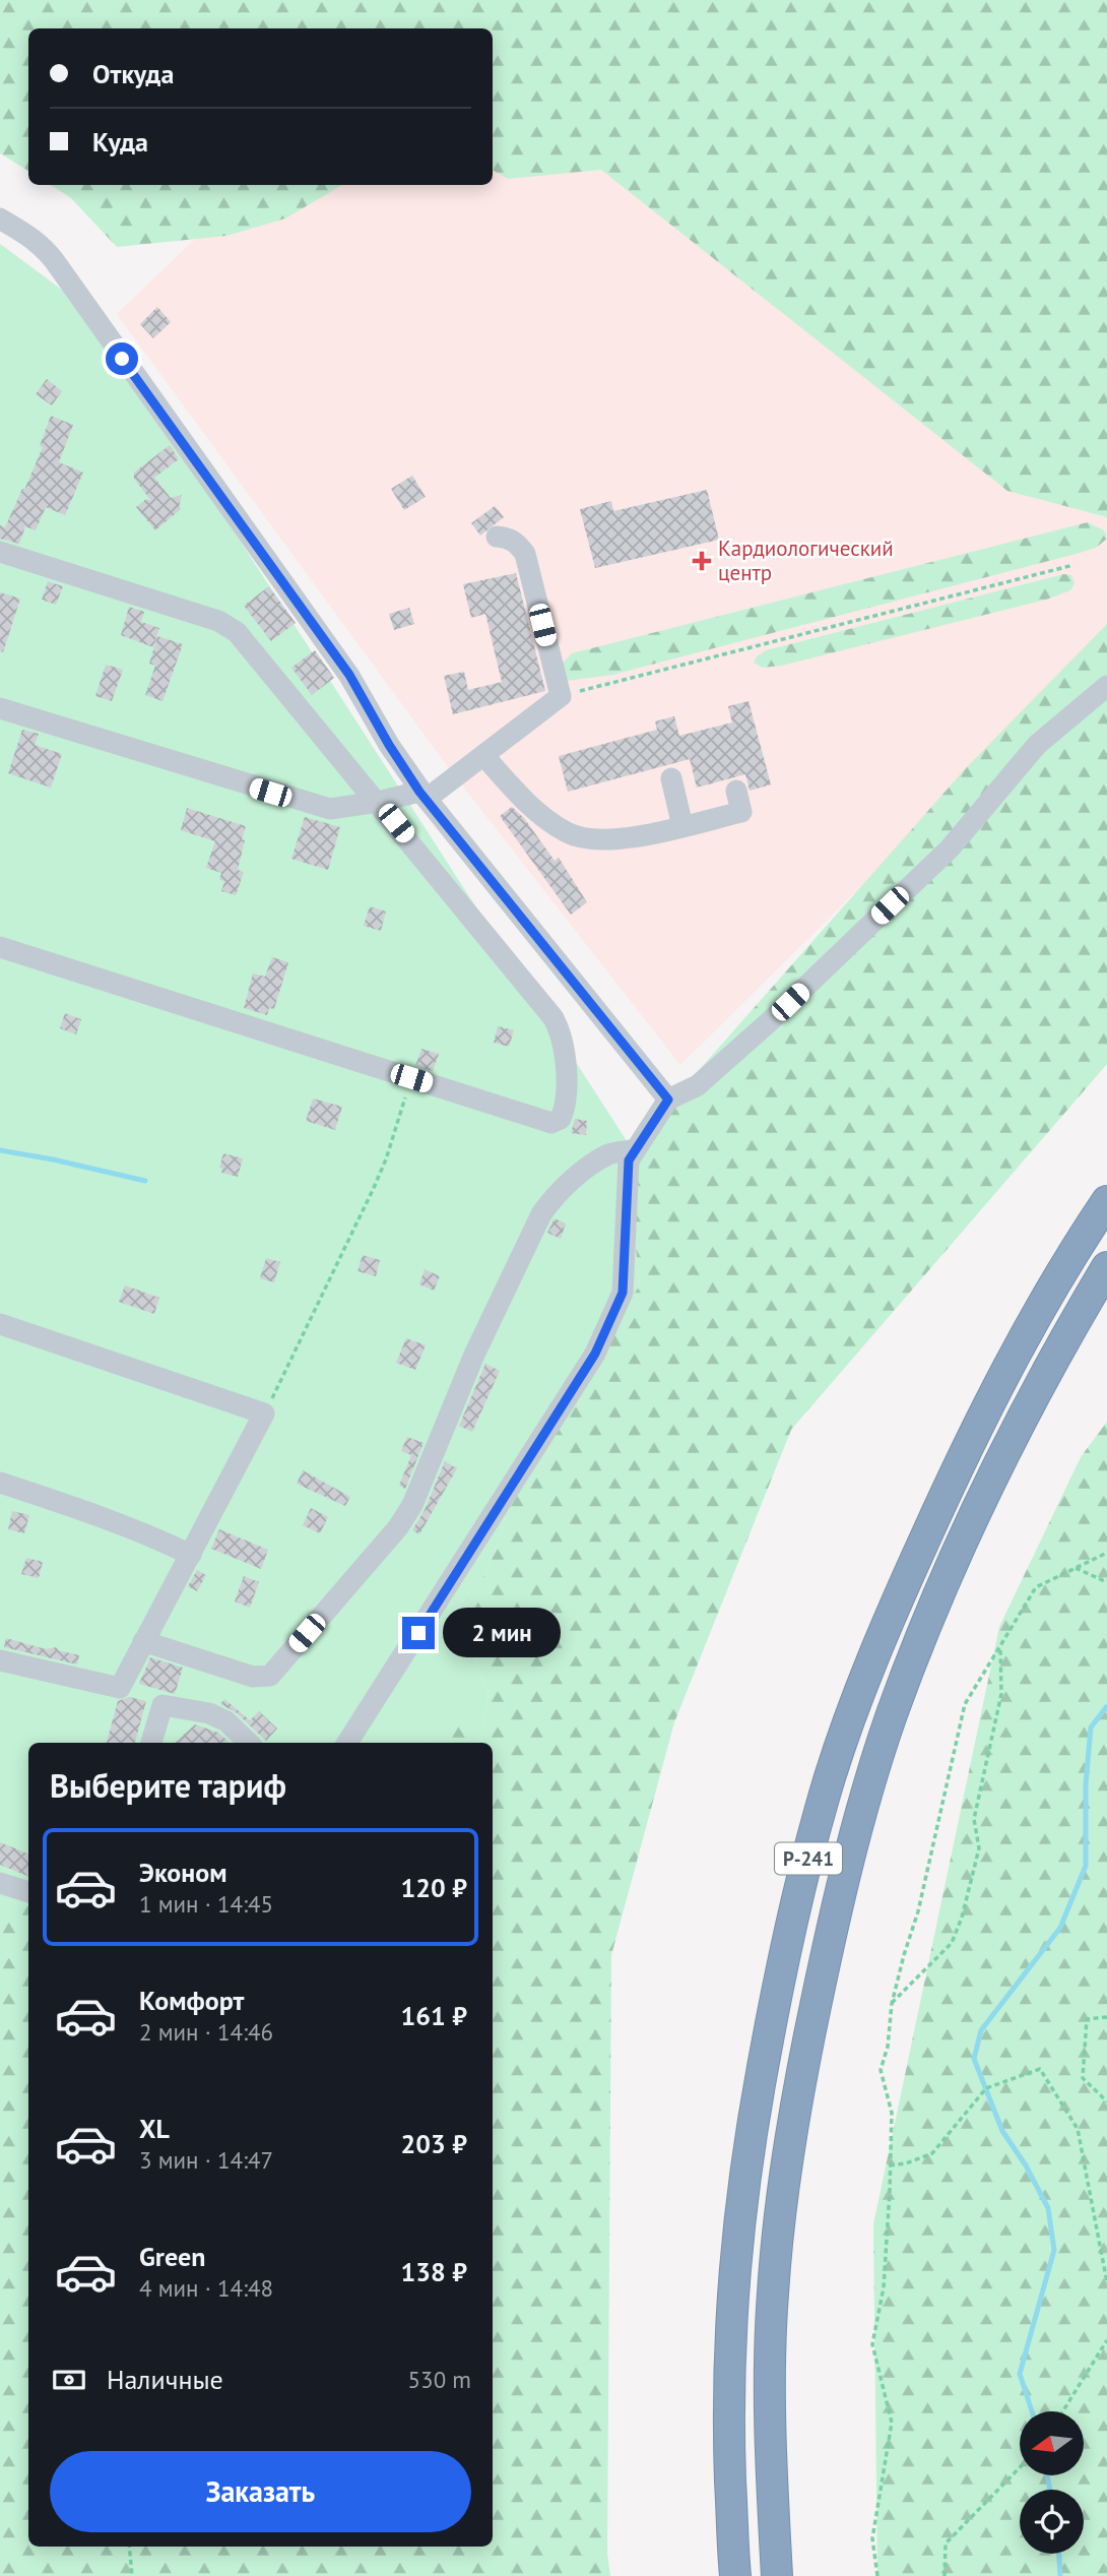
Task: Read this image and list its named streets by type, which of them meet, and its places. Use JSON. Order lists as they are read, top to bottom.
{
  "streets": {
    "highway": ["Р-241"]
  },
  "places": {
    "health": ["Кардиологический центр"]
  },
  "north": "left",
  "page": {
    "banner": ["Откуда", "Куда"],
    "bubble": "2 мин",
    "heading": "Выберите тариф",
    "list": [
      {
        "name": "Эконом",
        "note": "1 мин · 14:45",
        "value": "120 ₽"
      },
      {
        "name": "Комфорт",
        "note": "2 мин · 14:46",
        "value": "161 ₽"
      },
      {
        "name": "XL",
        "note": "3 мин · 14:47",
        "value": "203 ₽"
      },
      {
        "name": "Green",
        "note": "4 мин · 14:48",
        "value": "138 ₽"
      }
    ],
    "pay": ["Наличные", "530 m"],
    "buttons": "Заказать"
  }
}
